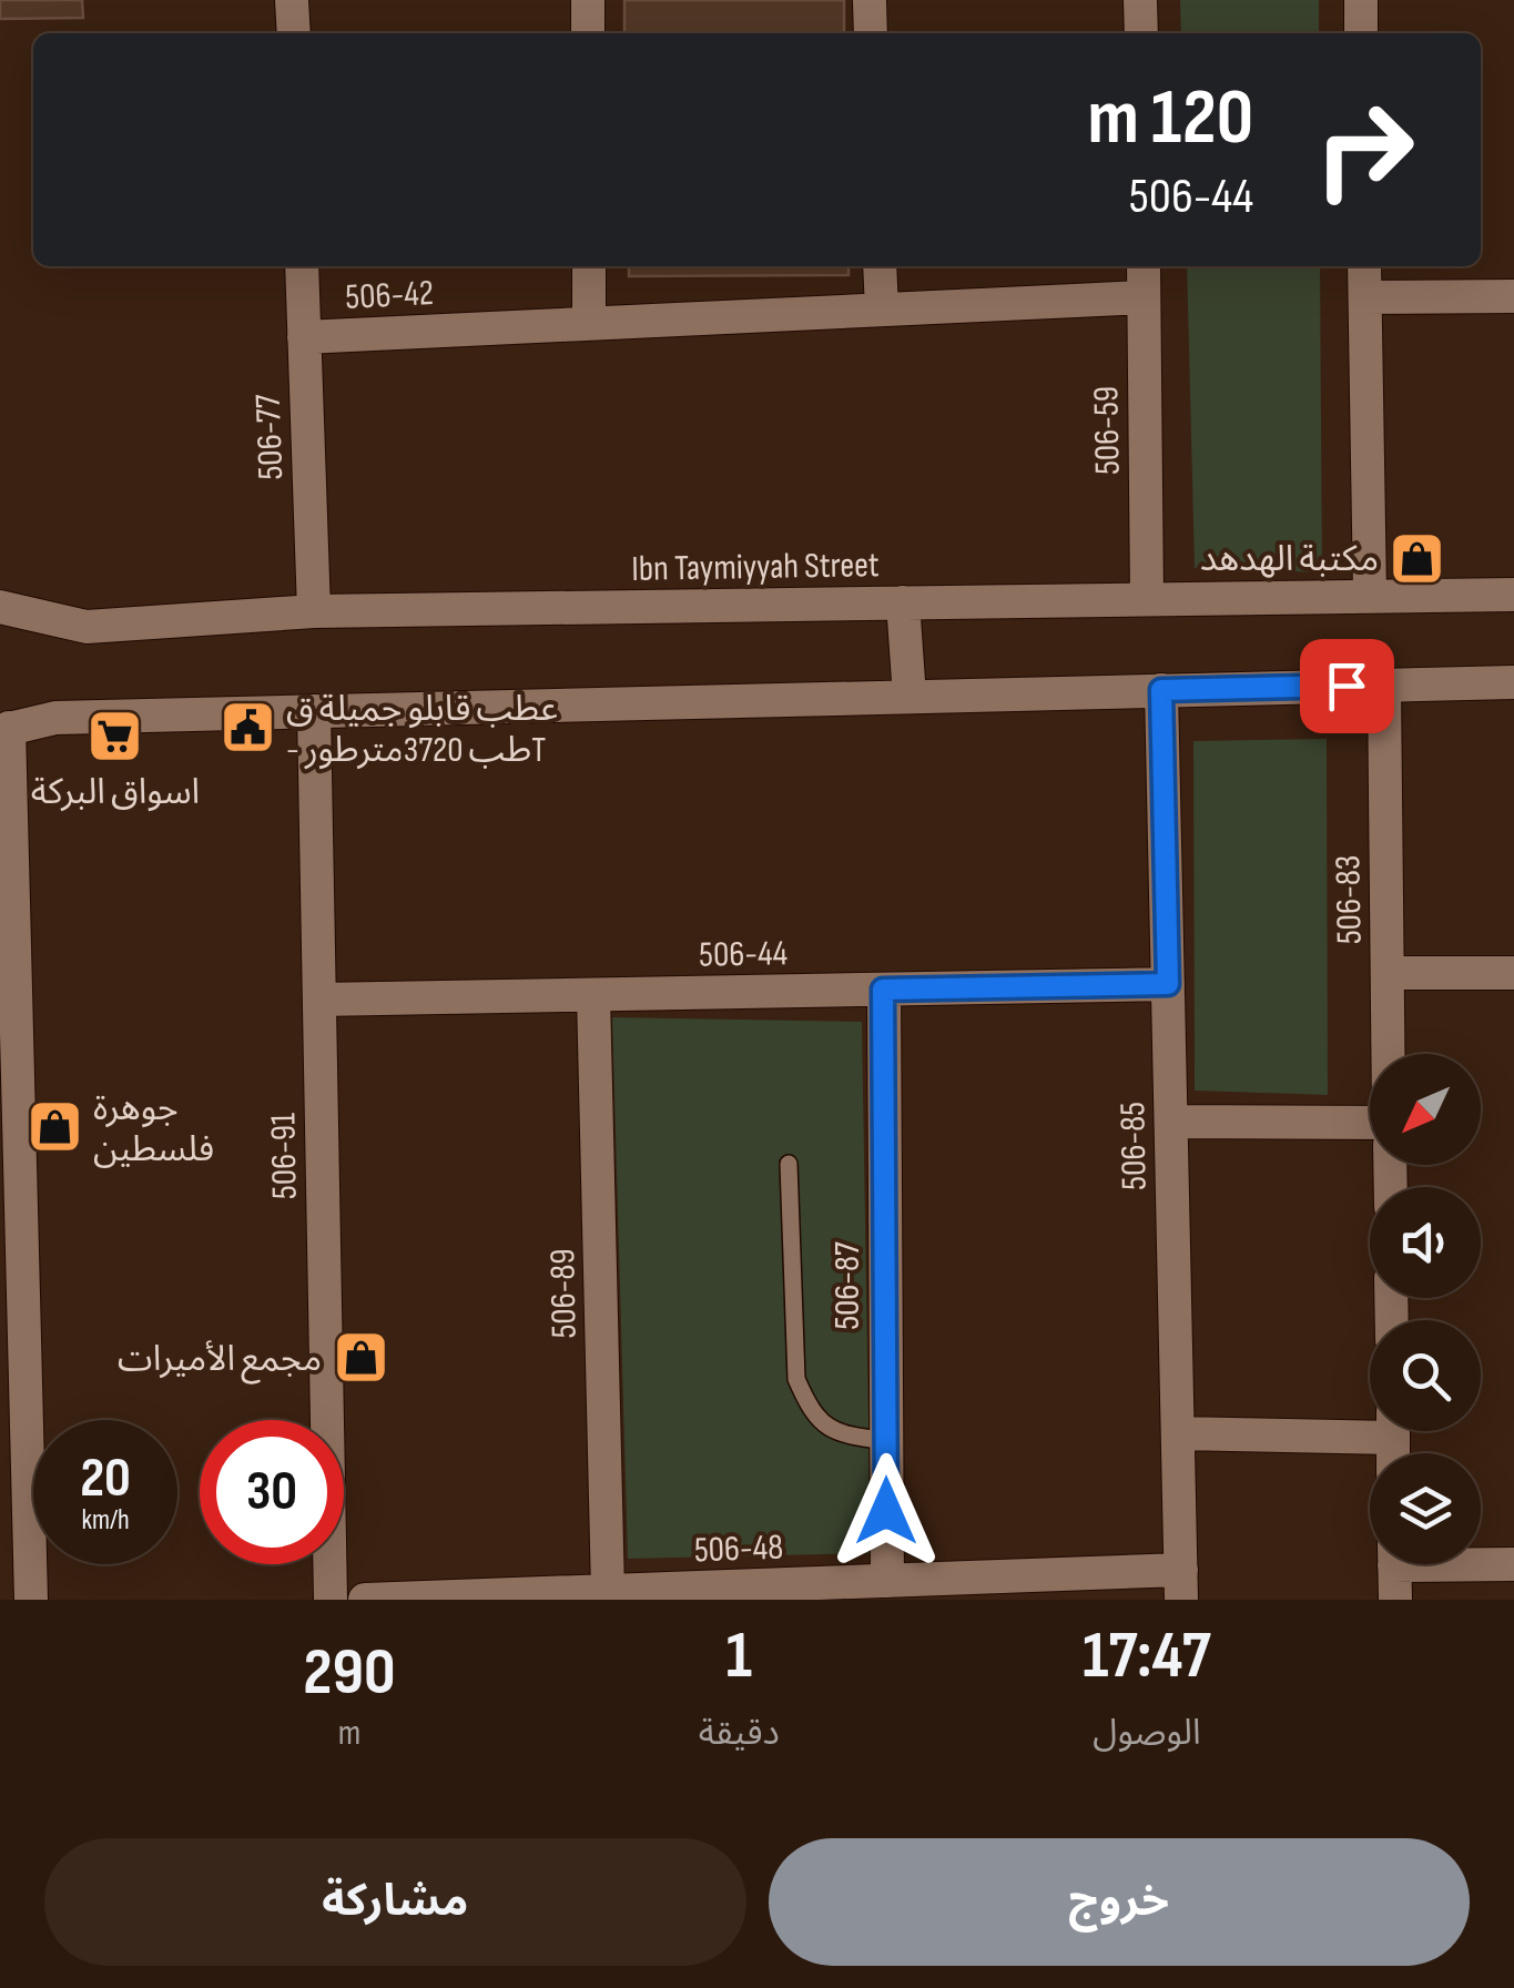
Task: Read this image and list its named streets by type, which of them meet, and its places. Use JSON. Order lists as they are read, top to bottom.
{
  "streets": {
    "street": [
      "506-42",
      "506-59",
      "506-77",
      "Ibn Taymiyyah Street",
      "506-83",
      "506-44",
      "506-85",
      "506-91",
      "506-87",
      "506-89",
      "506-48"
    ]
  },
  "crossings": [
    ["506-42", "506-59"],
    ["506-42", "506-77"],
    ["506-59", "Ibn Taymiyyah Street"],
    ["506-77", "Ibn Taymiyyah Street"],
    ["506-44", "506-85"],
    ["506-44", "506-91"],
    ["506-44", "506-87"],
    ["506-44", "506-89"],
    ["506-85", "506-48"],
    ["506-87", "506-48"],
    ["506-89", "506-48"]
  ],
  "places": {
    "shop": ["مكتبة الهدهد", "جوهرة فلسطين", "مجمع الأميرات"],
    "public building": ["عطب قابلو جميلة ق - طب 3720مترطورT"],
    "supermarket": ["اسواق البركة"]
  },
  "north": "bottom left",
  "page": {
    "turn": ["120 m", "506-44"],
    "speed": "20 km/h",
    "limit": "30",
    "eta": [
      "17:47",
      "الوصول",
      "1",
      "دقيقة",
      "290",
      "m"
    ],
    "buttons": ["خروج", "مشاركة"]
  }
}
